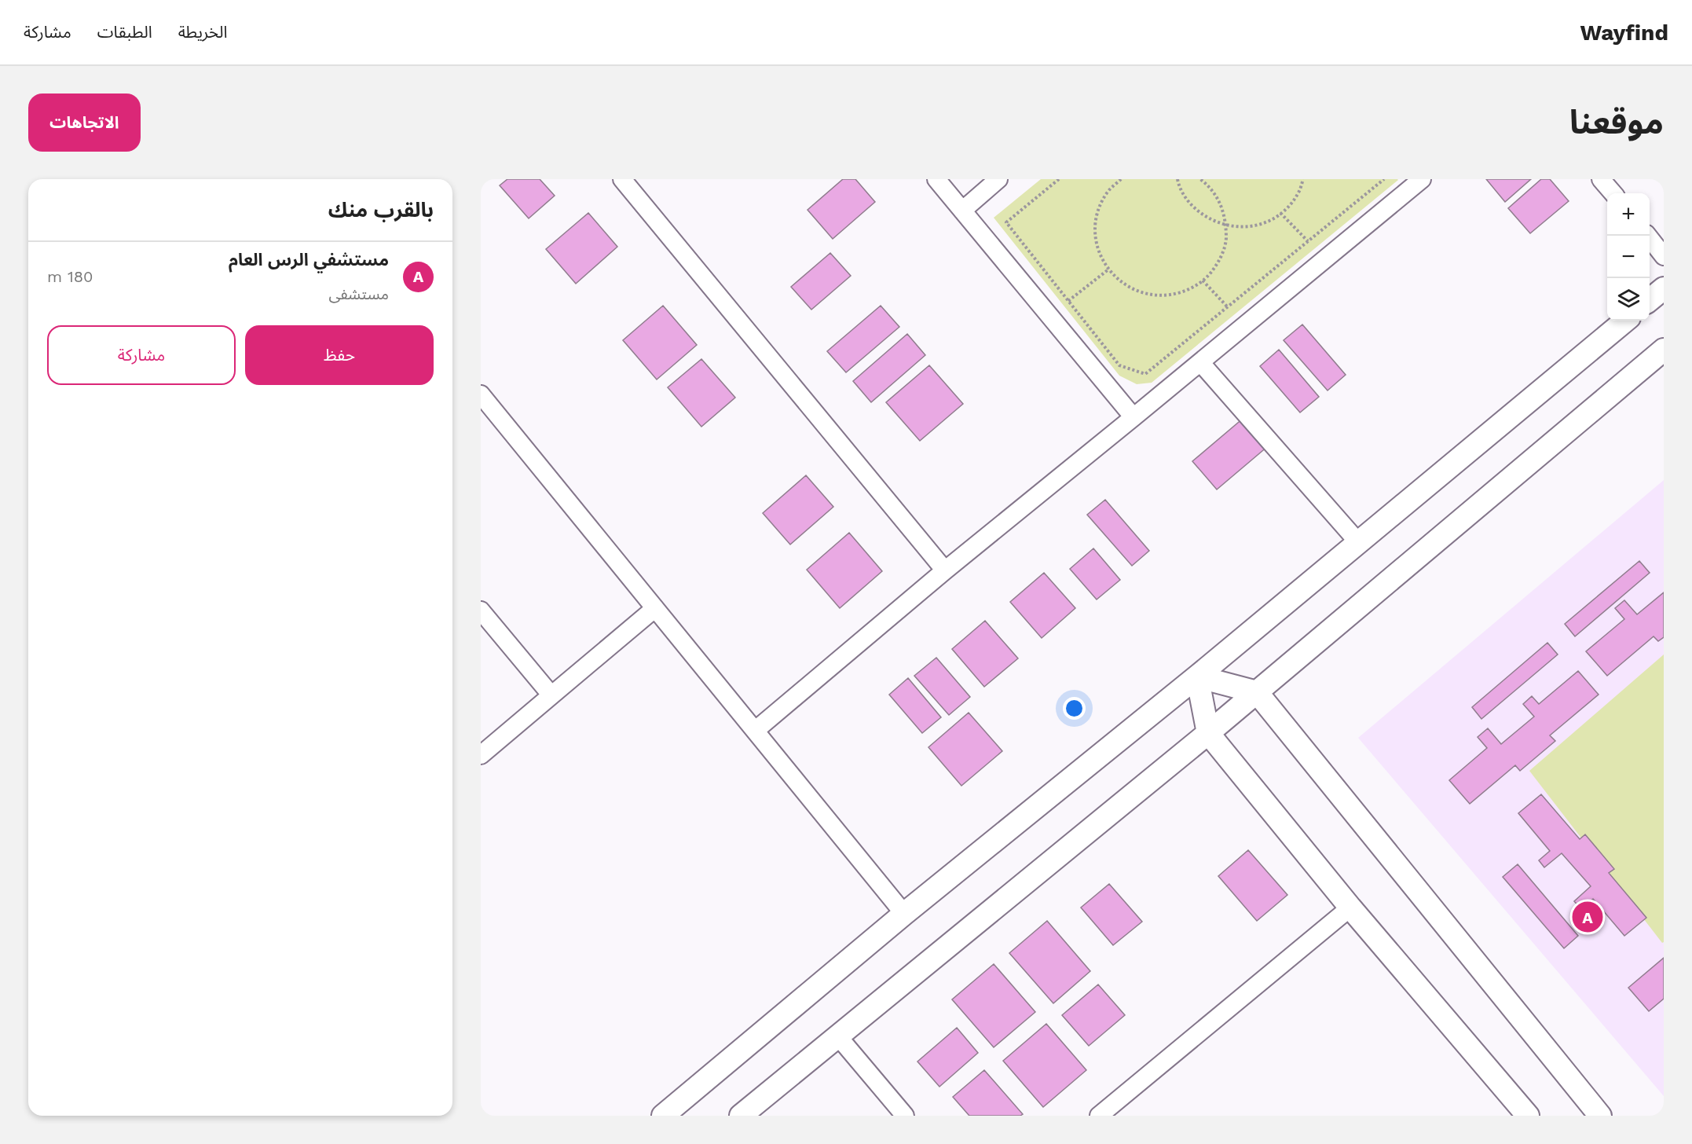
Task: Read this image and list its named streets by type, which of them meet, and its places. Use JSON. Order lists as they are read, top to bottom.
{
  "page": {
    "header": "Wayfind",
    "nav": ["الخريطة", "الطبقات", "مشاركة"],
    "title": "موقعنا",
    "buttons": [
      "الاتجاهات",
      ["حفظ", "مشاركة"]
    ],
    "heading": "بالقرب منك",
    "map_buttons": ["+", "−"],
    "list": [
      {
        "mark": "A",
        "name": "مستشفي الرس العام",
        "note": "مستشفى",
        "value": "180 m"
      }
    ],
    "pins": "A"
  }
}
